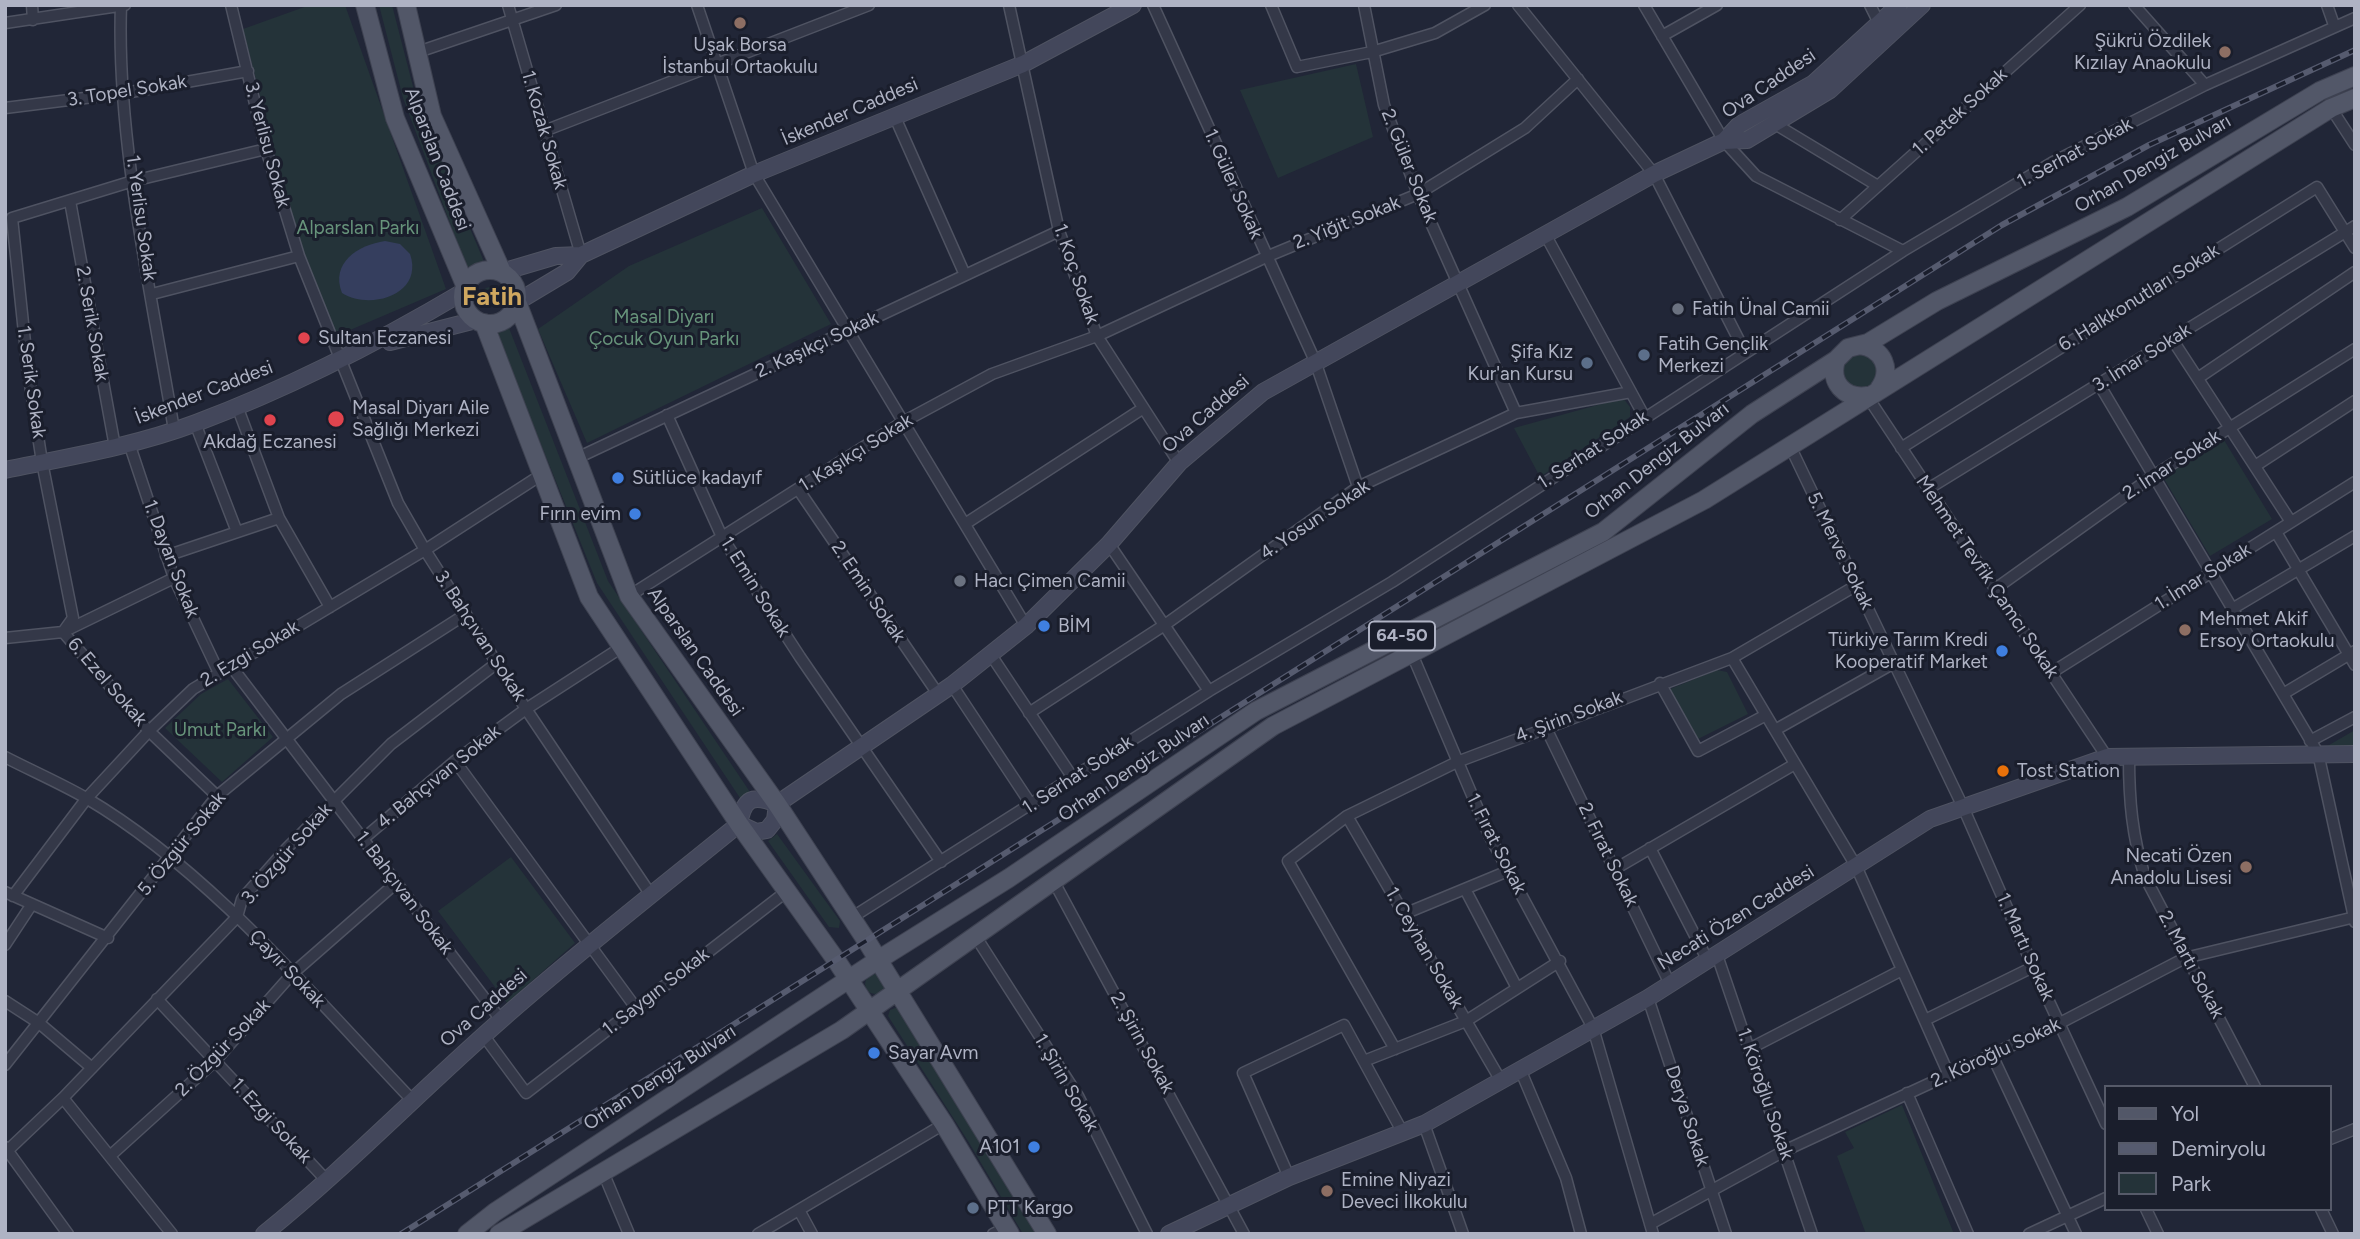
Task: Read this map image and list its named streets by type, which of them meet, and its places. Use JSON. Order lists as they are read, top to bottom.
{
  "streets": {
    "main road": ["Alparslan Caddesi", "Orhan Dengiz Bulvarı", "64-50"],
    "street": [
      "Ova Caddesi",
      "3. Topel Sokak",
      "İskender Caddesi",
      "1. Petek Sokak",
      "1. Kozak Sokak",
      "3. Yerlisu Sokak",
      "1. Serhat Sokak",
      "2. Güler Sokak",
      "1. Güler Sokak",
      "1. Yerlisu Sokak",
      "2. Yiğit Sokak",
      "1. Koç Sokak",
      "6. Halkkonutları Sokak",
      "2. Serik Sokak",
      "2. Kaşıkçı Sokak",
      "3. İmar Sokak",
      "1. Serik Sokak",
      "1. Kaşıkçı Sokak",
      "2. İmar Sokak",
      "4. Yosun Sokak",
      "5. Merve Sokak",
      "1. Dayan Sokak",
      "Mehmet Tevfik Çamcı Sokak",
      "1. İmar Sokak",
      "1. Emin Sokak",
      "2. Emin Sokak",
      "3. Bahçıvan Sokak",
      "2. Ezgi Sokak",
      "6. Ezel Sokak",
      "4. Şirin Sokak",
      "4. Bahçıvan Sokak",
      "5. Özgür Sokak",
      "1. Fırat Sokak",
      "3. Özgür Sokak",
      "2. Fırat Sokak",
      "1. Bahçıvan Sokak",
      "Necati Özen Caddesi",
      "1. Martı Sokak",
      "1. Ceyhan Sokak",
      "2. Martı Sokak",
      "Çayır Sokak",
      "1. Saygın Sokak",
      "2. Şirin Sokak",
      "2. Özgür Sokak",
      "2. Köroğlu Sokak",
      "1. Şirin Sokak",
      "1. Köroğlu Sokak",
      "Derya Sokak",
      "1. Ezgi Sokak"
    ]
  },
  "crossings": [
    ["Ova Caddesi", "Alparslan Caddesi"],
    ["Ova Caddesi", "2. Güler Sokak"],
    ["Ova Caddesi", "1. Güler Sokak"],
    ["Ova Caddesi", "1. Koç Sokak"],
    ["Ova Caddesi", "1. Emin Sokak"],
    ["Ova Caddesi", "2. Emin Sokak"],
    ["Ova Caddesi", "3. Bahçıvan Sokak"],
    ["Ova Caddesi", "1. Bahçıvan Sokak"],
    ["Ova Caddesi", "Çayır Sokak"],
    ["Ova Caddesi", "1. Saygın Sokak"],
    ["Ova Caddesi", "1. Ezgi Sokak"],
    ["3. Topel Sokak", "3. Yerlisu Sokak"],
    ["3. Topel Sokak", "1. Yerlisu Sokak"],
    ["İskender Caddesi", "1. Kozak Sokak"],
    ["İskender Caddesi", "3. Yerlisu Sokak"],
    ["İskender Caddesi", "1. Yerlisu Sokak"],
    ["İskender Caddesi", "1. Koç Sokak"],
    ["İskender Caddesi", "2. Serik Sokak"],
    ["İskender Caddesi", "1. Serik Sokak"],
    ["İskender Caddesi", "1. Dayan Sokak"],
    ["İskender Caddesi", "3. Bahçıvan Sokak"],
    ["İskender Caddesi", "6. Ezel Sokak"],
    ["3. Yerlisu Sokak", "3. Bahçıvan Sokak"],
    ["1. Serhat Sokak", "Alparslan Caddesi"],
    ["1. Serhat Sokak", "1. Emin Sokak"],
    ["1. Serhat Sokak", "2. Emin Sokak"],
    ["Alparslan Caddesi", "Orhan Dengiz Bulvarı"],
    ["Alparslan Caddesi", "2. Kaşıkçı Sokak"],
    ["Alparslan Caddesi", "1. Kaşıkçı Sokak"],
    ["Alparslan Caddesi", "64-50"],
    ["Alparslan Caddesi", "2. Ezgi Sokak"],
    ["Alparslan Caddesi", "4. Bahçıvan Sokak"],
    ["Alparslan Caddesi", "1. Saygın Sokak"],
    ["Orhan Dengiz Bulvarı", "Mehmet Tevfik Çamcı Sokak"],
    ["Orhan Dengiz Bulvarı", "64-50"],
    ["2. Güler Sokak", "2. Yiğit Sokak"],
    ["2. Güler Sokak", "4. Yosun Sokak"],
    ["1. Güler Sokak", "2. Yiğit Sokak"],
    ["1. Güler Sokak", "4. Yosun Sokak"],
    ["2. Yiğit Sokak", "1. Koç Sokak"],
    ["2. Yiğit Sokak", "1. Kaşıkçı Sokak"],
    ["1. Koç Sokak", "2. Kaşıkçı Sokak"],
    ["1. Koç Sokak", "1. Kaşıkçı Sokak"],
    ["6. Halkkonutları Sokak", "3. İmar Sokak"],
    ["6. Halkkonutları Sokak", "Mehmet Tevfik Çamcı Sokak"],
    ["2. Serik Sokak", "1. Serik Sokak"],
    ["2. Serik Sokak", "1. Dayan Sokak"],
    ["2. Kaşıkçı Sokak", "1. Emin Sokak"],
    ["3. İmar Sokak", "Mehmet Tevfik Çamcı Sokak"],
    ["1. Serik Sokak", "6. Ezel Sokak"],
    ["1. Kaşıkçı Sokak", "1. Emin Sokak"],
    ["1. Kaşıkçı Sokak", "2. Emin Sokak"],
    ["2. İmar Sokak", "Mehmet Tevfik Çamcı Sokak"],
    ["5. Merve Sokak", "64-50"],
    ["5. Merve Sokak", "4. Şirin Sokak"],
    ["5. Merve Sokak", "Necati Özen Caddesi"],
    ["5. Merve Sokak", "1. Martı Sokak"],
    ["1. Dayan Sokak", "2. Ezgi Sokak"],
    ["Mehmet Tevfik Çamcı Sokak", "1. İmar Sokak"],
    ["Mehmet Tevfik Çamcı Sokak", "64-50"],
    ["Mehmet Tevfik Çamcı Sokak", "Necati Özen Caddesi"],
    ["3. Bahçıvan Sokak", "2. Ezgi Sokak"],
    ["3. Bahçıvan Sokak", "4. Bahçıvan Sokak"],
    ["3. Bahçıvan Sokak", "5. Özgür Sokak"],
    ["3. Bahçıvan Sokak", "3. Özgür Sokak"],
    ["64-50", "1. Fırat Sokak"],
    ["64-50", "2. Şirin Sokak"],
    ["64-50", "1. Şirin Sokak"],
    ["2. Ezgi Sokak", "6. Ezel Sokak"],
    ["2. Ezgi Sokak", "1. Bahçıvan Sokak"],
    ["2. Ezgi Sokak", "Çayır Sokak"],
    ["6. Ezel Sokak", "5. Özgür Sokak"],
    ["4. Şirin Sokak", "1. Fırat Sokak"],
    ["4. Şirin Sokak", "2. Fırat Sokak"],
    ["4. Şirin Sokak", "1. Ceyhan Sokak"],
    ["4. Bahçıvan Sokak", "1. Bahçıvan Sokak"],
    ["5. Özgür Sokak", "1. Bahçıvan Sokak"],
    ["5. Özgür Sokak", "Çayır Sokak"],
    ["1. Fırat Sokak", "Necati Özen Caddesi"],
    ["1. Fırat Sokak", "2. Köroğlu Sokak"],
    ["3. Özgür Sokak", "1. Bahçıvan Sokak"],
    ["3. Özgür Sokak", "Çayır Sokak"],
    ["3. Özgür Sokak", "1. Ezgi Sokak"],
    ["2. Fırat Sokak", "Necati Özen Caddesi"],
    ["1. Bahçıvan Sokak", "2. Özgür Sokak"],
    ["Necati Özen Caddesi", "1. Martı Sokak"],
    ["Necati Özen Caddesi", "1. Ceyhan Sokak"],
    ["Necati Özen Caddesi", "2. Martı Sokak"],
    ["Necati Özen Caddesi", "2. Şirin Sokak"],
    ["Necati Özen Caddesi", "1. Köroğlu Sokak"],
    ["Necati Özen Caddesi", "Derya Sokak"],
    ["1. Martı Sokak", "2. Köroğlu Sokak"],
    ["2. Martı Sokak", "2. Köroğlu Sokak"],
    ["Çayır Sokak", "2. Özgür Sokak"],
    ["2. Özgür Sokak", "1. Ezgi Sokak"],
    ["2. Köroğlu Sokak", "1. Köroğlu Sokak"],
    ["2. Köroğlu Sokak", "Derya Sokak"]
  ],
  "districts": ["Fatih"],
  "parks": ["Alparslan Parkı", "Masal Diyarı Çocuk Oyun Parkı", "Umut Parkı"],
  "places": [
    "Uşak Borsa İstanbul Ortaokulu",
    "Şükrü Özdilek Kızılay Anaokulu",
    "Fatih Ünal Camii",
    "Sultan Eczanesi",
    "Fatih Gençlik Merkezi",
    "Şifa Kız Kur'an Kursu",
    "Masal Diyarı Aile Sağlığı Merkezi",
    "Akdağ Eczanesi",
    "Sütlüce kadayıf",
    "Fırın evim",
    "Hacı Çimen Camii",
    "BİM",
    "Mehmet Akif Ersoy Ortaokulu",
    "Türkiye Tarım Kredi Kooperatif Market",
    "Tost Station",
    "Necati Özen Anadolu Lisesi",
    "Sayar Avm",
    "A101",
    "Emine Niyazi Deveci İlkokulu",
    "PTT Kargo"
  ],
  "legend": ["Yol", "Demiryolu", "Park"]
}
